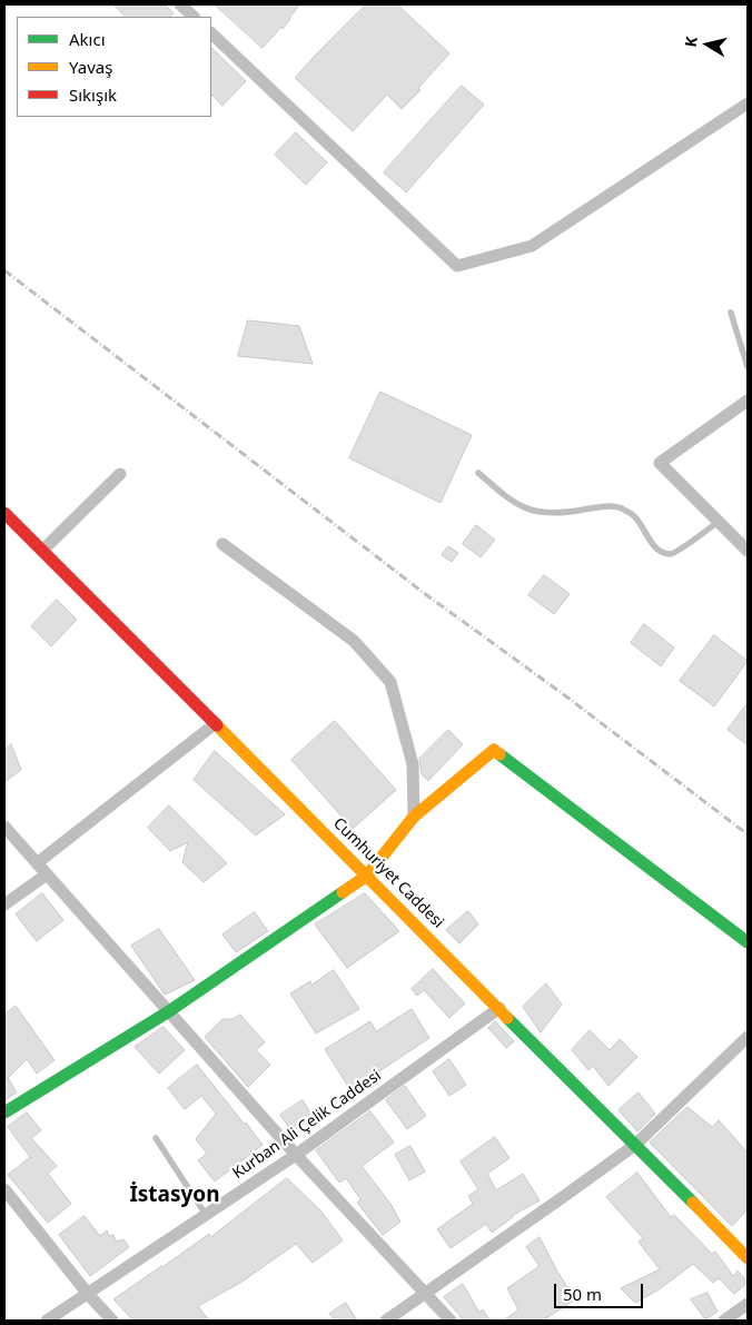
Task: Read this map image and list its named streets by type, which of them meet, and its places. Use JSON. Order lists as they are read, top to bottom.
{
  "streets": {
    "main road": ["Cumhuriyet Caddesi"],
    "street": ["Kurban Ali Çelik Caddesi"]
  },
  "crossings": [
    ["Cumhuriyet Caddesi", "Kurban Ali Çelik Caddesi"]
  ],
  "districts": ["İstasyon"],
  "legend": ["Akıcı", "Yavaş", "Sıkışık"],
  "scale_bar": "50 m",
  "north": "left"
}
